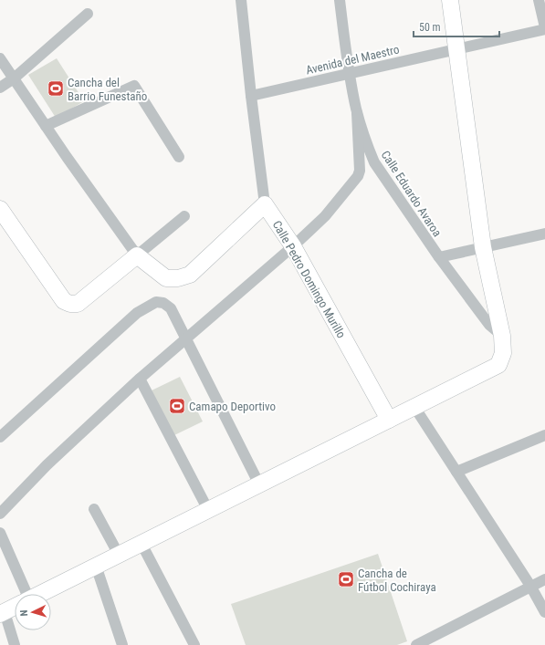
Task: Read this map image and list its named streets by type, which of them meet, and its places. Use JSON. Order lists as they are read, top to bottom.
{
  "streets": {
    "street": ["Avenida del Maestro", "Calle Eduardo Avaroa", "Calle Pedro Domingo Murillo"]
  },
  "crossings": [
    ["Avenida del Maestro", "Calle Eduardo Avaroa"],
    ["Avenida del Maestro", "Calle Pedro Domingo Murillo"]
  ],
  "places": {
    "sports": ["Cancha del Barrio Funestaño", "Camapo Deportivo", "Cancha de Fútbol Cochiraya"]
  },
  "scale_bar": "50 m",
  "north": "left"
}
